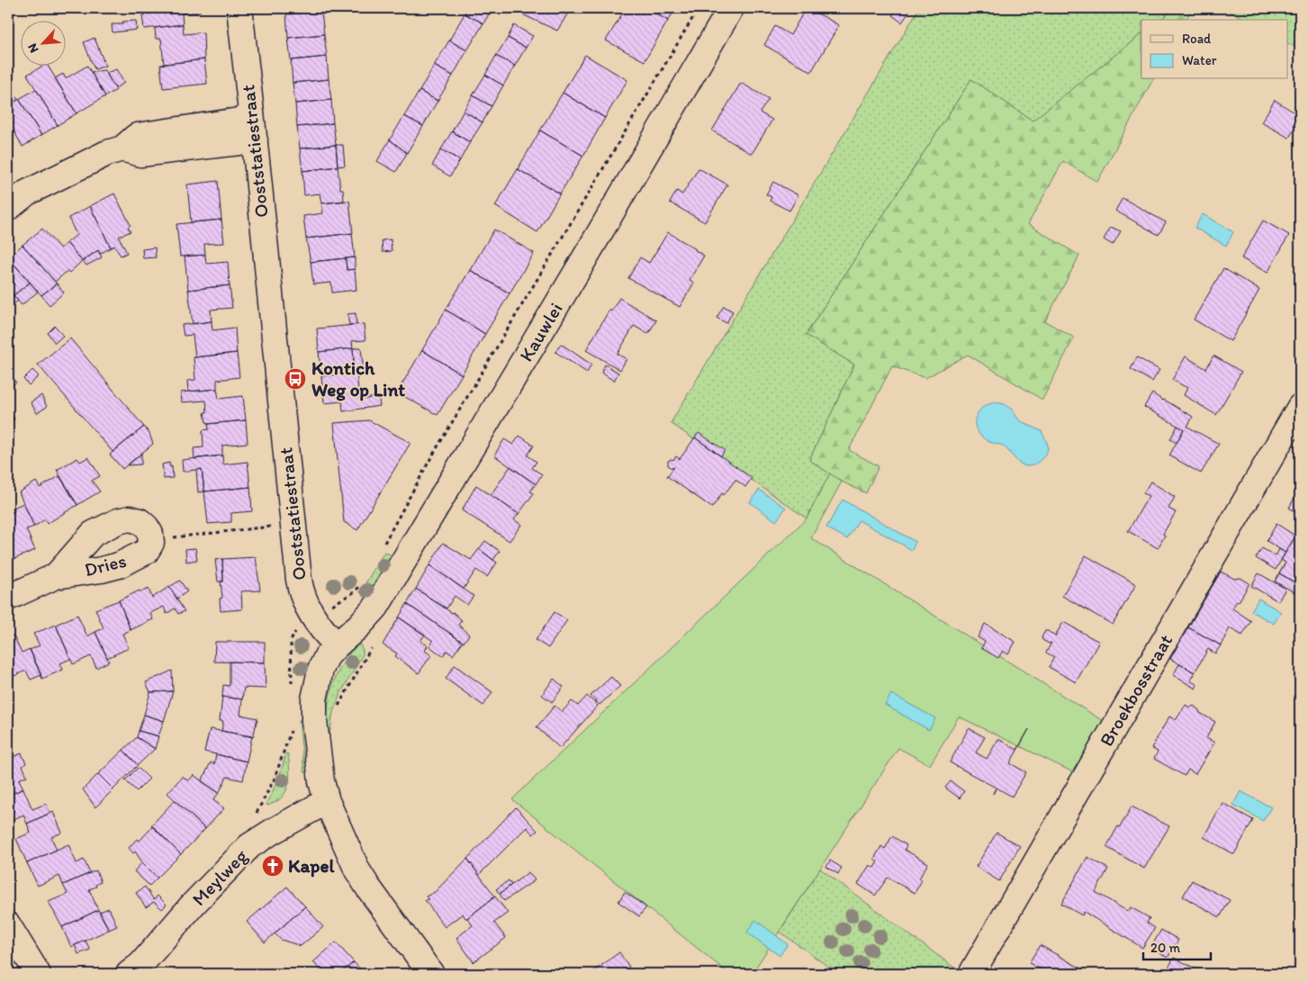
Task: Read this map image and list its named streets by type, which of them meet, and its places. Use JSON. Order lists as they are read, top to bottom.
{
  "streets": {
    "street": [
      "Ooststatiestraat",
      "Kauwlei",
      "Dries",
      "Broekbosstraat",
      "Meylweg"
    ]
  },
  "crossings": [
    ["Ooststatiestraat", "Kauwlei"]
  ],
  "places": {
    "bus stop": ["Kontich Weg op Lint"],
    "church": ["Kapel"]
  },
  "legend": ["Road", "Water"],
  "scale_bar": "20 m",
  "north": "bottom left"
}
